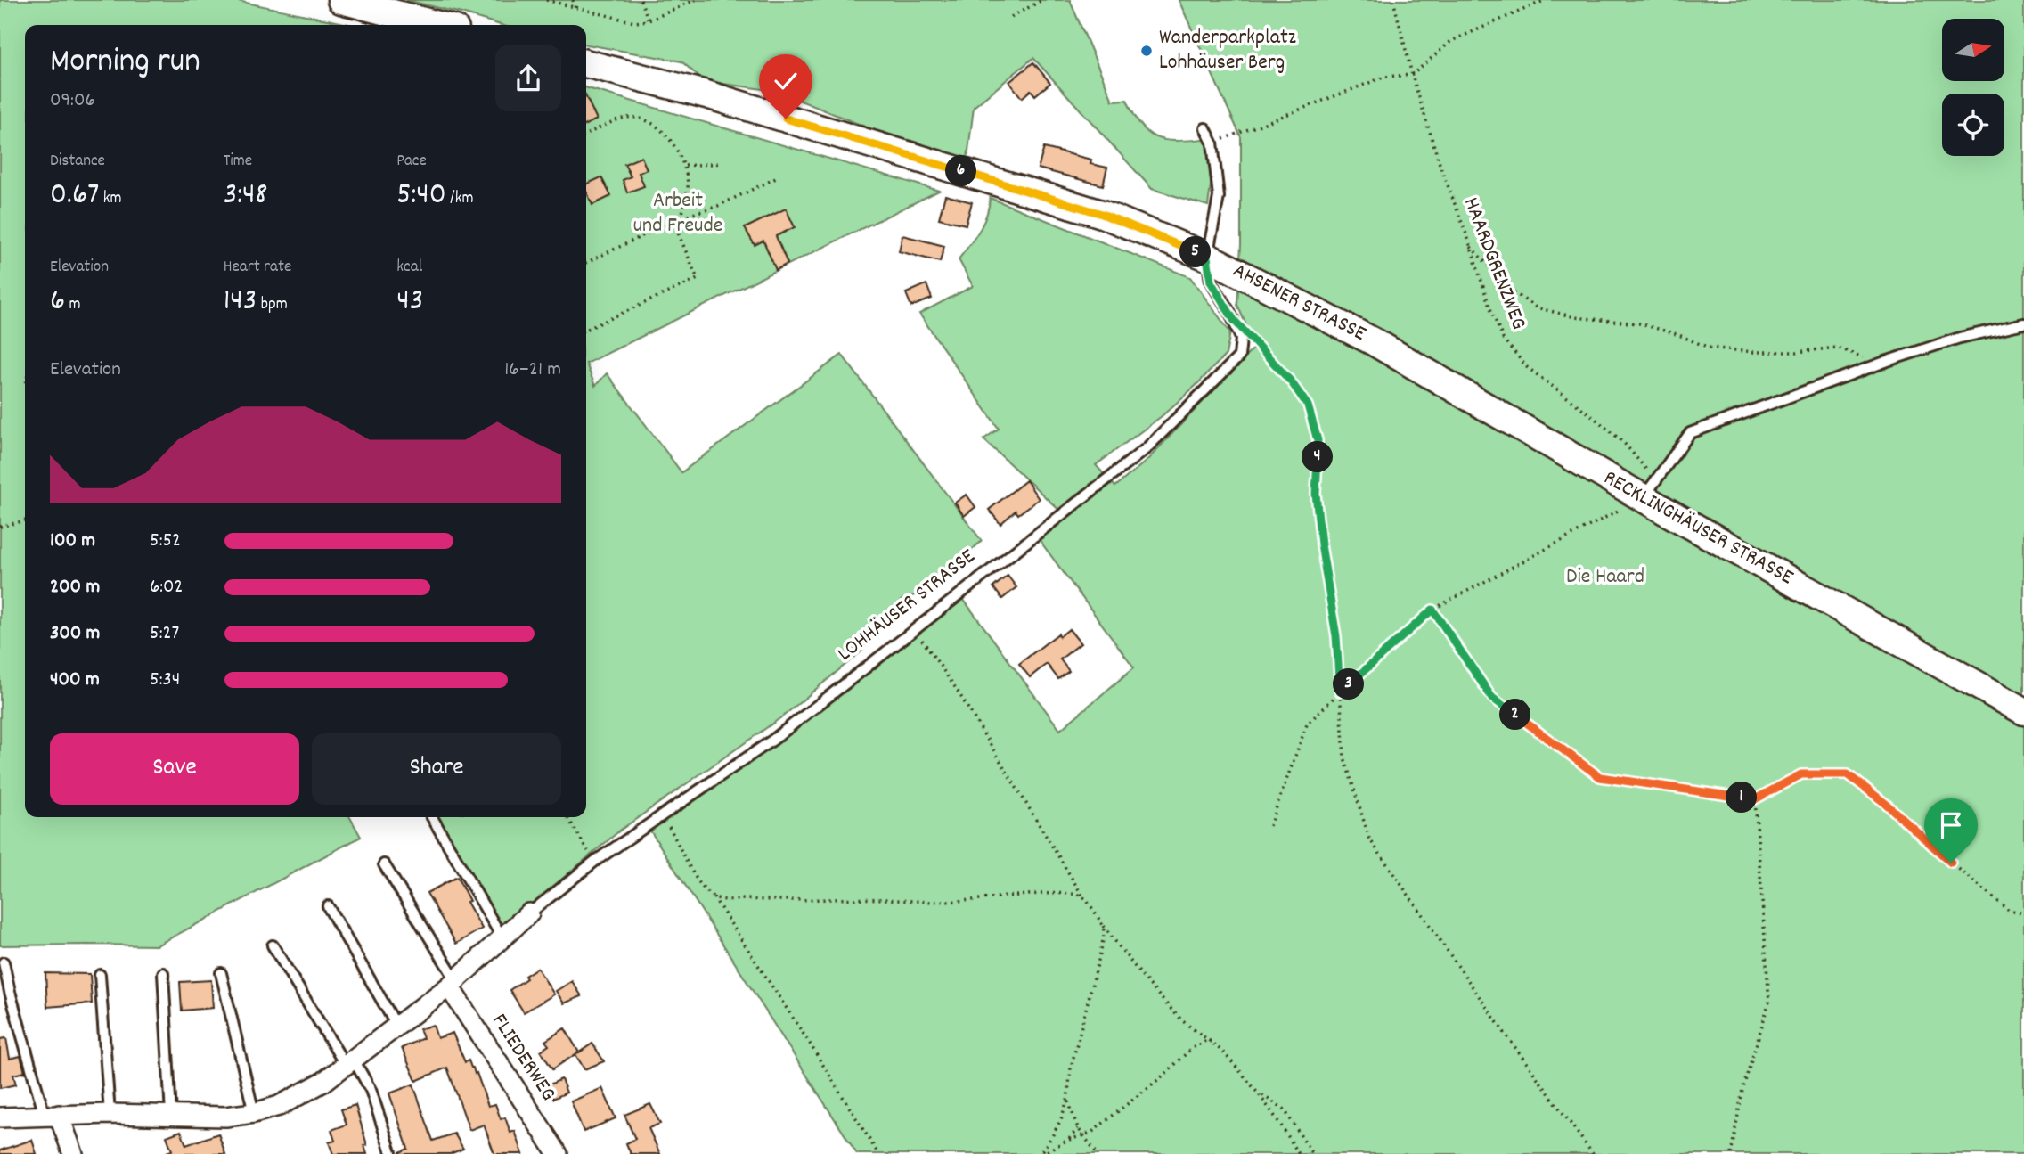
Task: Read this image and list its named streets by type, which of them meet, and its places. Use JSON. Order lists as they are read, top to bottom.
{
  "streets": {
    "main road": ["AHSENER STRASSE", "RECKLINGHÄUSER STRASSE"],
    "street": ["LOHHÄUSER STRASSE", "FLIEDERWEG"],
    "path": ["HAARDGRENZWEG"]
  },
  "crossings": [
    ["HAARDGRENZWEG", "RECKLINGHÄUSER STRASSE"],
    ["AHSENER STRASSE", "RECKLINGHÄUSER STRASSE"],
    ["AHSENER STRASSE", "LOHHÄUSER STRASSE"],
    ["LOHHÄUSER STRASSE", "FLIEDERWEG"]
  ],
  "parks": ["Arbeit und Freude", "Die Haard"],
  "places": ["Wanderparkplatz Lohhäuser Berg"],
  "north": "right",
  "page": {
    "heading": ["Morning run", "09:06"],
    "stats": [
      ["Distance", "0.67 km"],
      ["Time", "3:48"],
      ["Pace", "5:40 /km"],
      ["Elevation", "6 m"],
      ["Heart rate", "143 bpm"],
      ["kcal", "43"]
    ],
    "pins": [
      "6",
      "5",
      "4",
      "3",
      "2",
      "1"
    ],
    "chart": ["Elevation", "16–21 m"],
    "list": [
      {
        "name": "100 m",
        "note": "5:52"
      },
      {
        "name": "200 m",
        "note": "6:02"
      },
      {
        "name": "300 m",
        "note": "5:27"
      },
      {
        "name": "400 m",
        "note": "5:34"
      }
    ],
    "buttons": ["Save", "Share"]
  }
}
